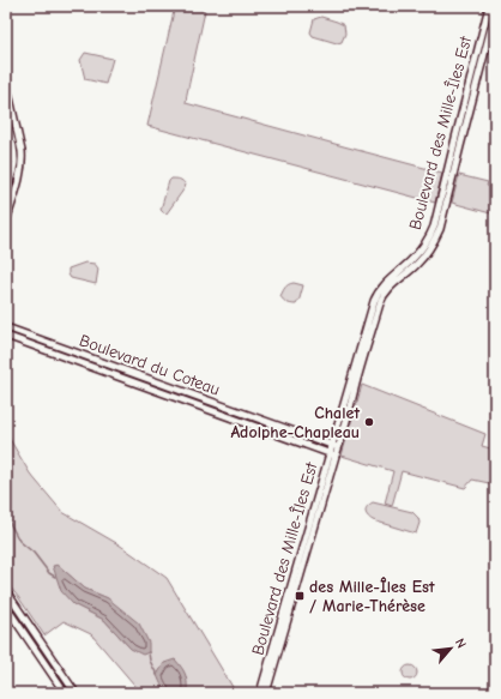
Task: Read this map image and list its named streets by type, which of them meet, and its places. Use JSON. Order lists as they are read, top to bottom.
{
  "streets": {
    "street": ["Boulevard des Mille-Îles Est", "Boulevard du Coteau"]
  },
  "crossings": [
    ["Boulevard des Mille-Îles Est", "Boulevard du Coteau"]
  ],
  "places": {
    "other": ["Chalet Adolphe-Chapleau"],
    "transit": ["des Mille-Îles Est / Marie-Thérèse"]
  },
  "north": "top right"
}
